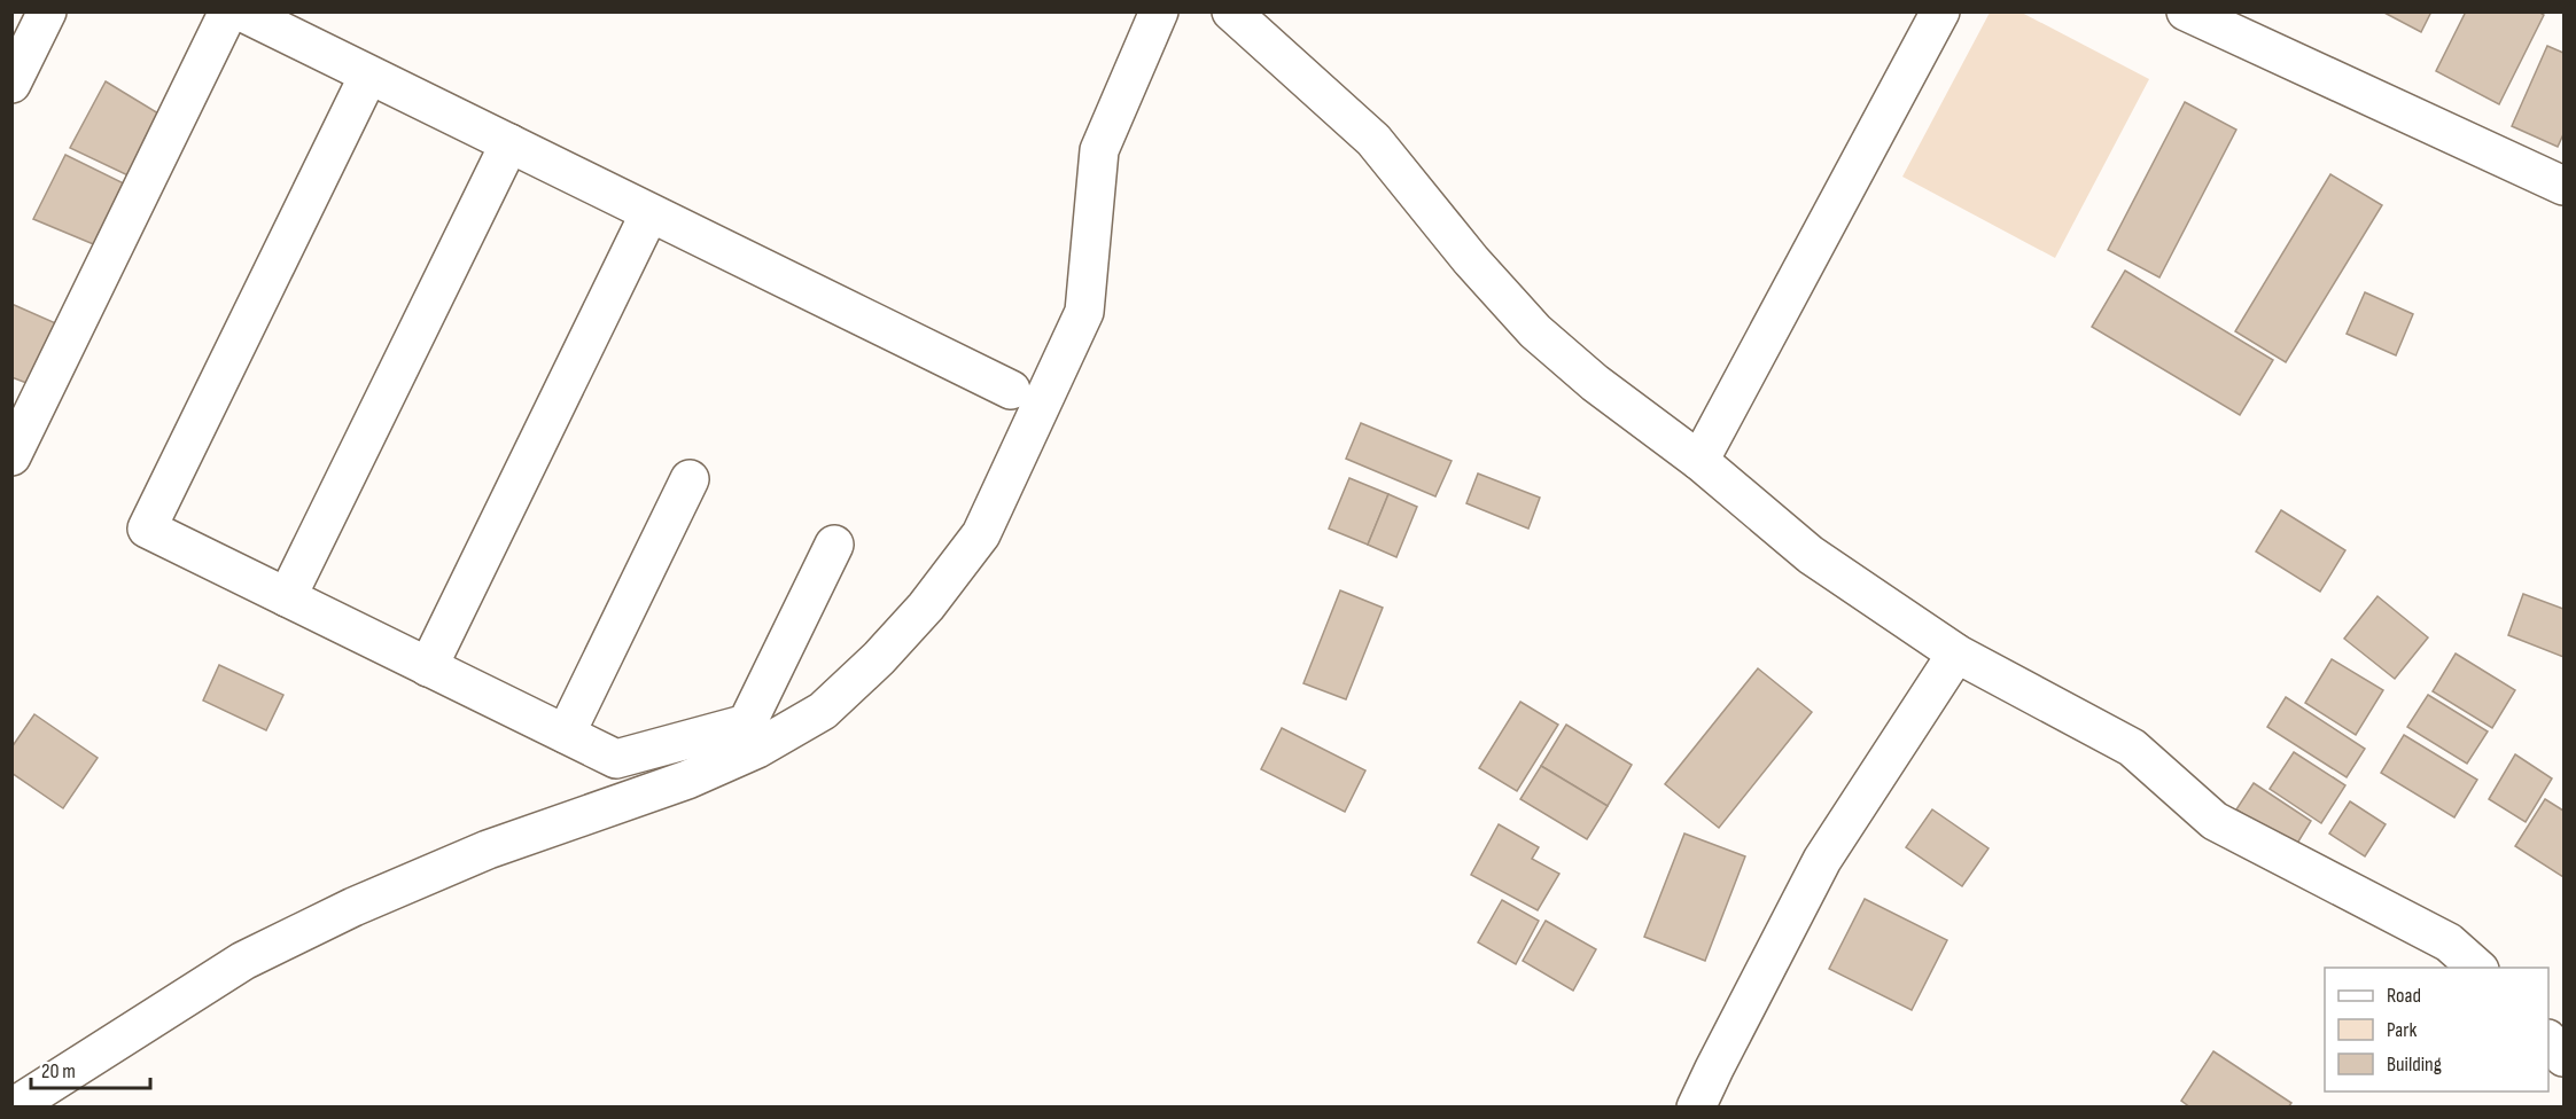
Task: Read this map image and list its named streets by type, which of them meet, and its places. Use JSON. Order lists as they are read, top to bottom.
{
  "legend": ["Road", "Park", "Building"],
  "scale_bar": "20 m"
}
